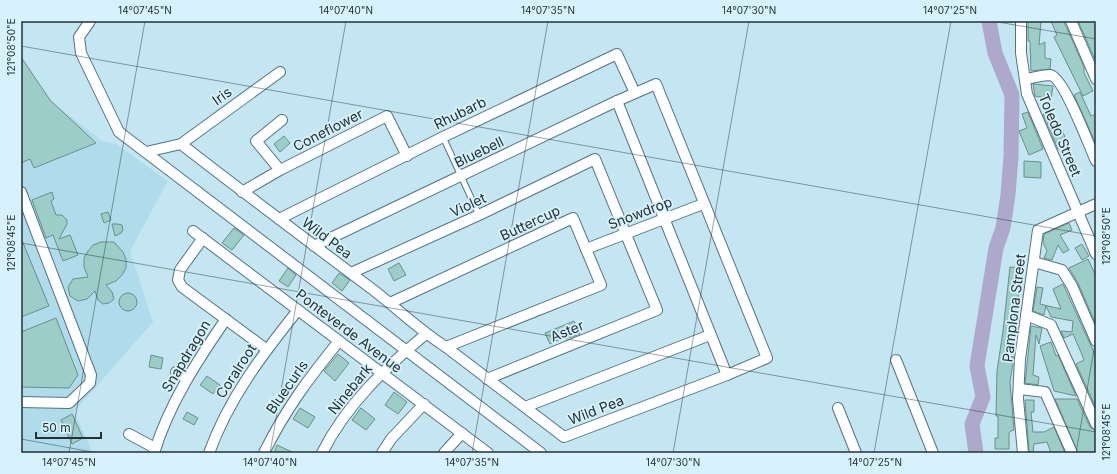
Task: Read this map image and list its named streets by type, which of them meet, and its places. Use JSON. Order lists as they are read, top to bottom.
{
  "streets": {
    "street": [
      "Iris",
      "Rhubarb",
      "Coneflower",
      "Toledo Street",
      "Bluebell",
      "Violet",
      "Snowdrop",
      "Buttercup",
      "Wild Pea",
      "Pamplona Street",
      "Ponteverde Avenue",
      "Aster",
      "Snapdragon",
      "Coralroot",
      "Bluecurls",
      "Ninebark"
    ]
  },
  "crossings": [
    ["Iris", "Wild Pea"],
    ["Rhubarb", "Coneflower"],
    ["Rhubarb", "Bluebell"],
    ["Rhubarb", "Wild Pea"],
    ["Coneflower", "Wild Pea"],
    ["Toledo Street", "Pamplona Street"],
    ["Bluebell", "Wild Pea"],
    ["Violet", "Snowdrop"],
    ["Violet", "Wild Pea"],
    ["Violet", "Aster"],
    ["Snowdrop", "Buttercup"],
    ["Snowdrop", "Wild Pea"],
    ["Snowdrop", "Aster"],
    ["Buttercup", "Wild Pea"],
    ["Wild Pea", "Aster"],
    ["Wild Pea", "Ninebark"],
    ["Ponteverde Avenue", "Coralroot"],
    ["Ponteverde Avenue", "Bluecurls"],
    ["Ponteverde Avenue", "Ninebark"]
  ],
  "scale_bar": "50 m",
  "coordinates": [
    "14°07'45\"N",
    "14°07'40\"N",
    "14°07'35\"N",
    "14°07'30\"N",
    "14°07'25\"N",
    "121°08'50\"E",
    "121°08'45\"E"
  ]
}
